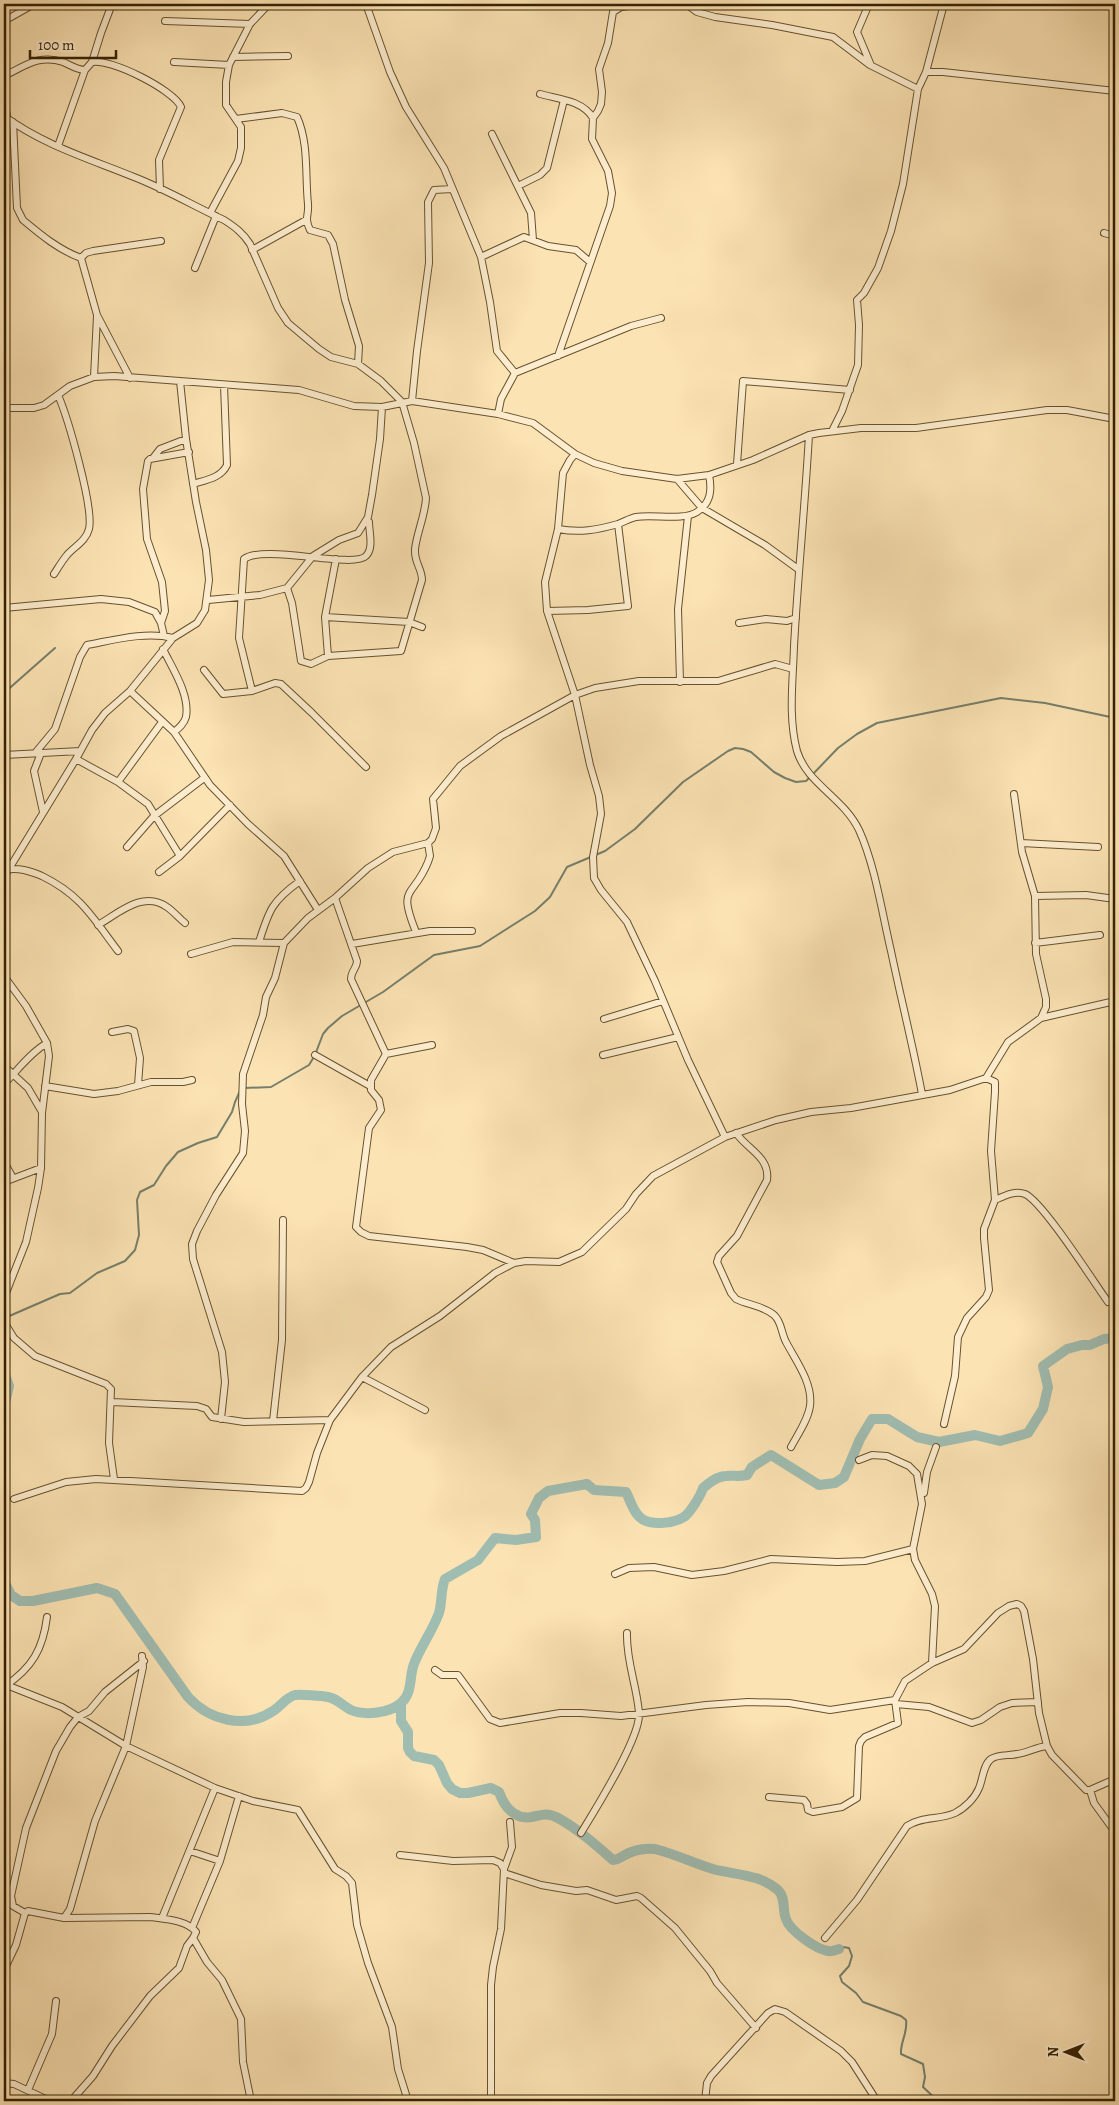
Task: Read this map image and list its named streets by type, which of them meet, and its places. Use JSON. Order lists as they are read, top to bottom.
{
  "scale_bar": "100 m",
  "north": "left"
}
